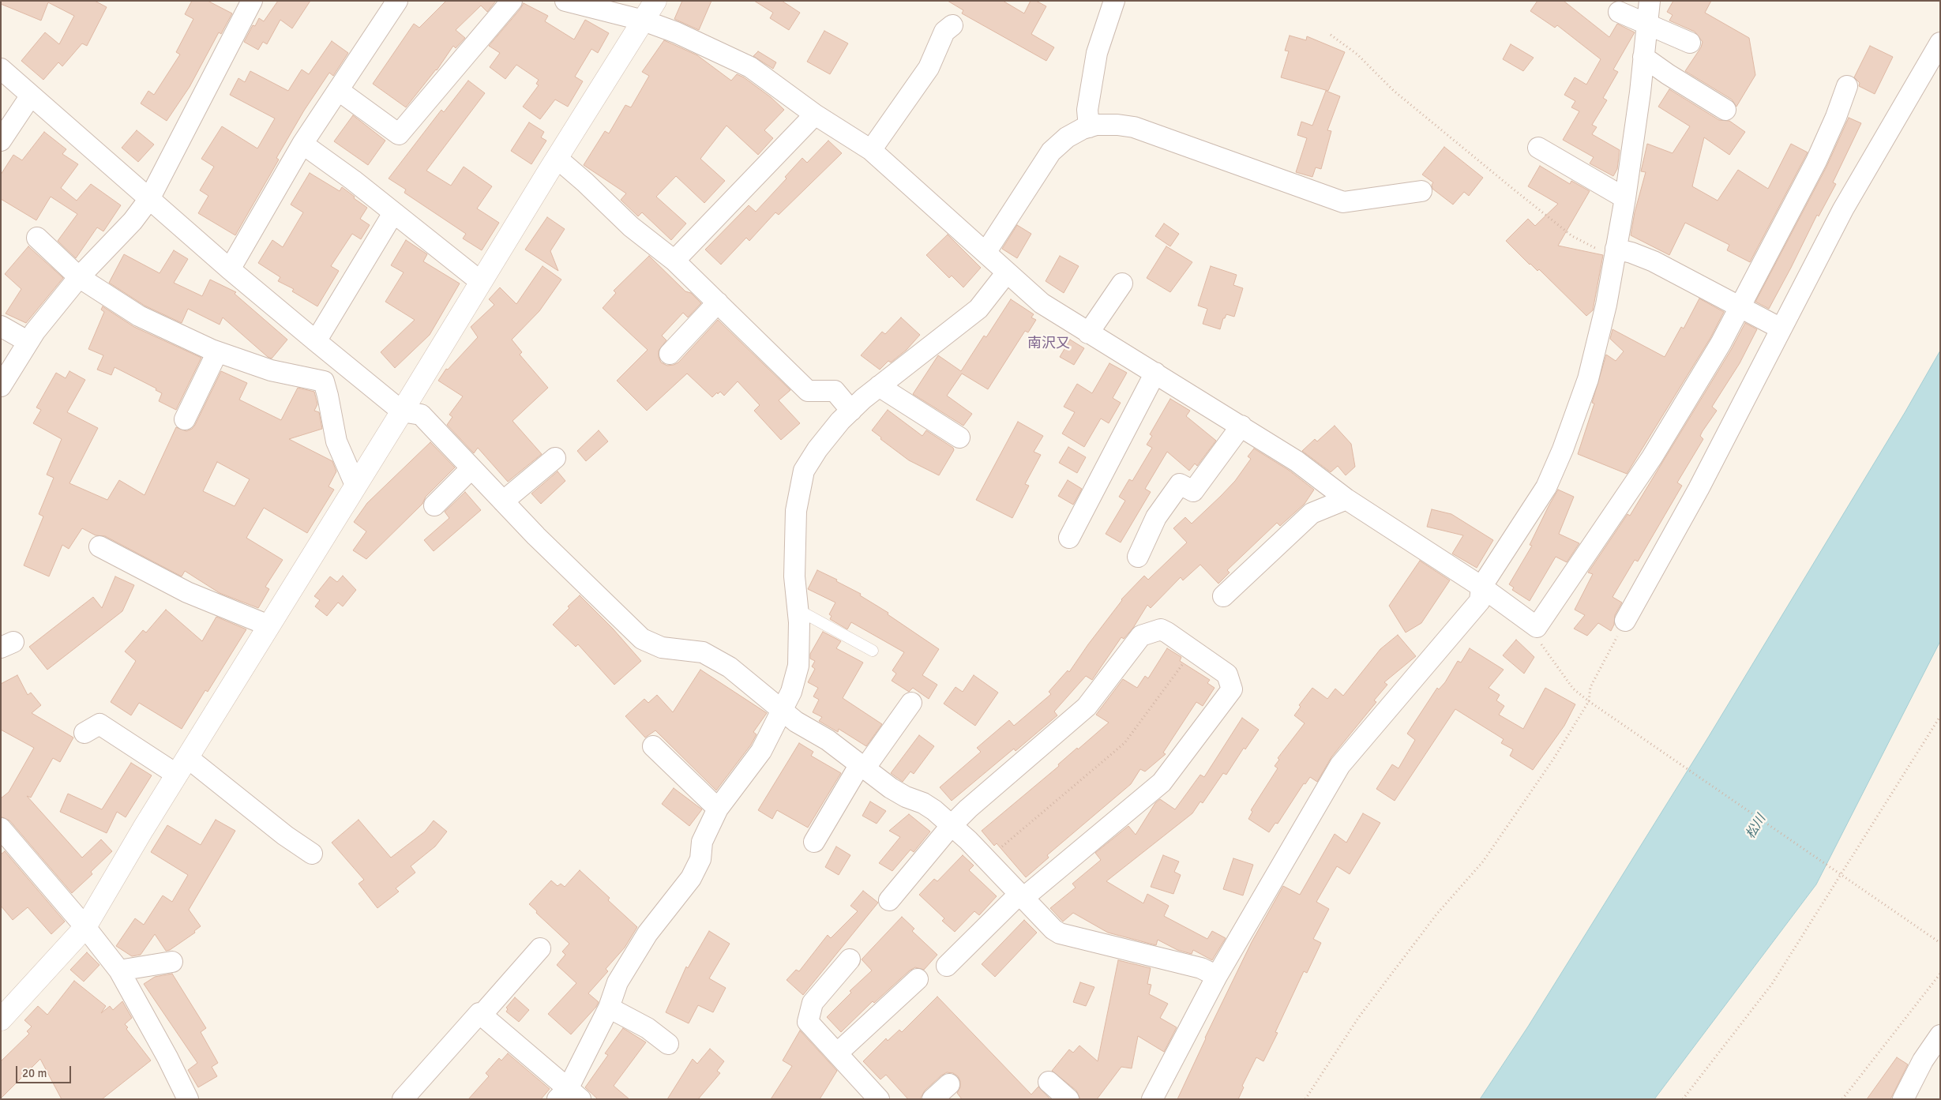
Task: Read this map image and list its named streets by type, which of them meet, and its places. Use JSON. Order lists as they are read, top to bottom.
{
  "districts": ["南沢又"],
  "water": ["松川"],
  "scale_bar": "20 m"
}
